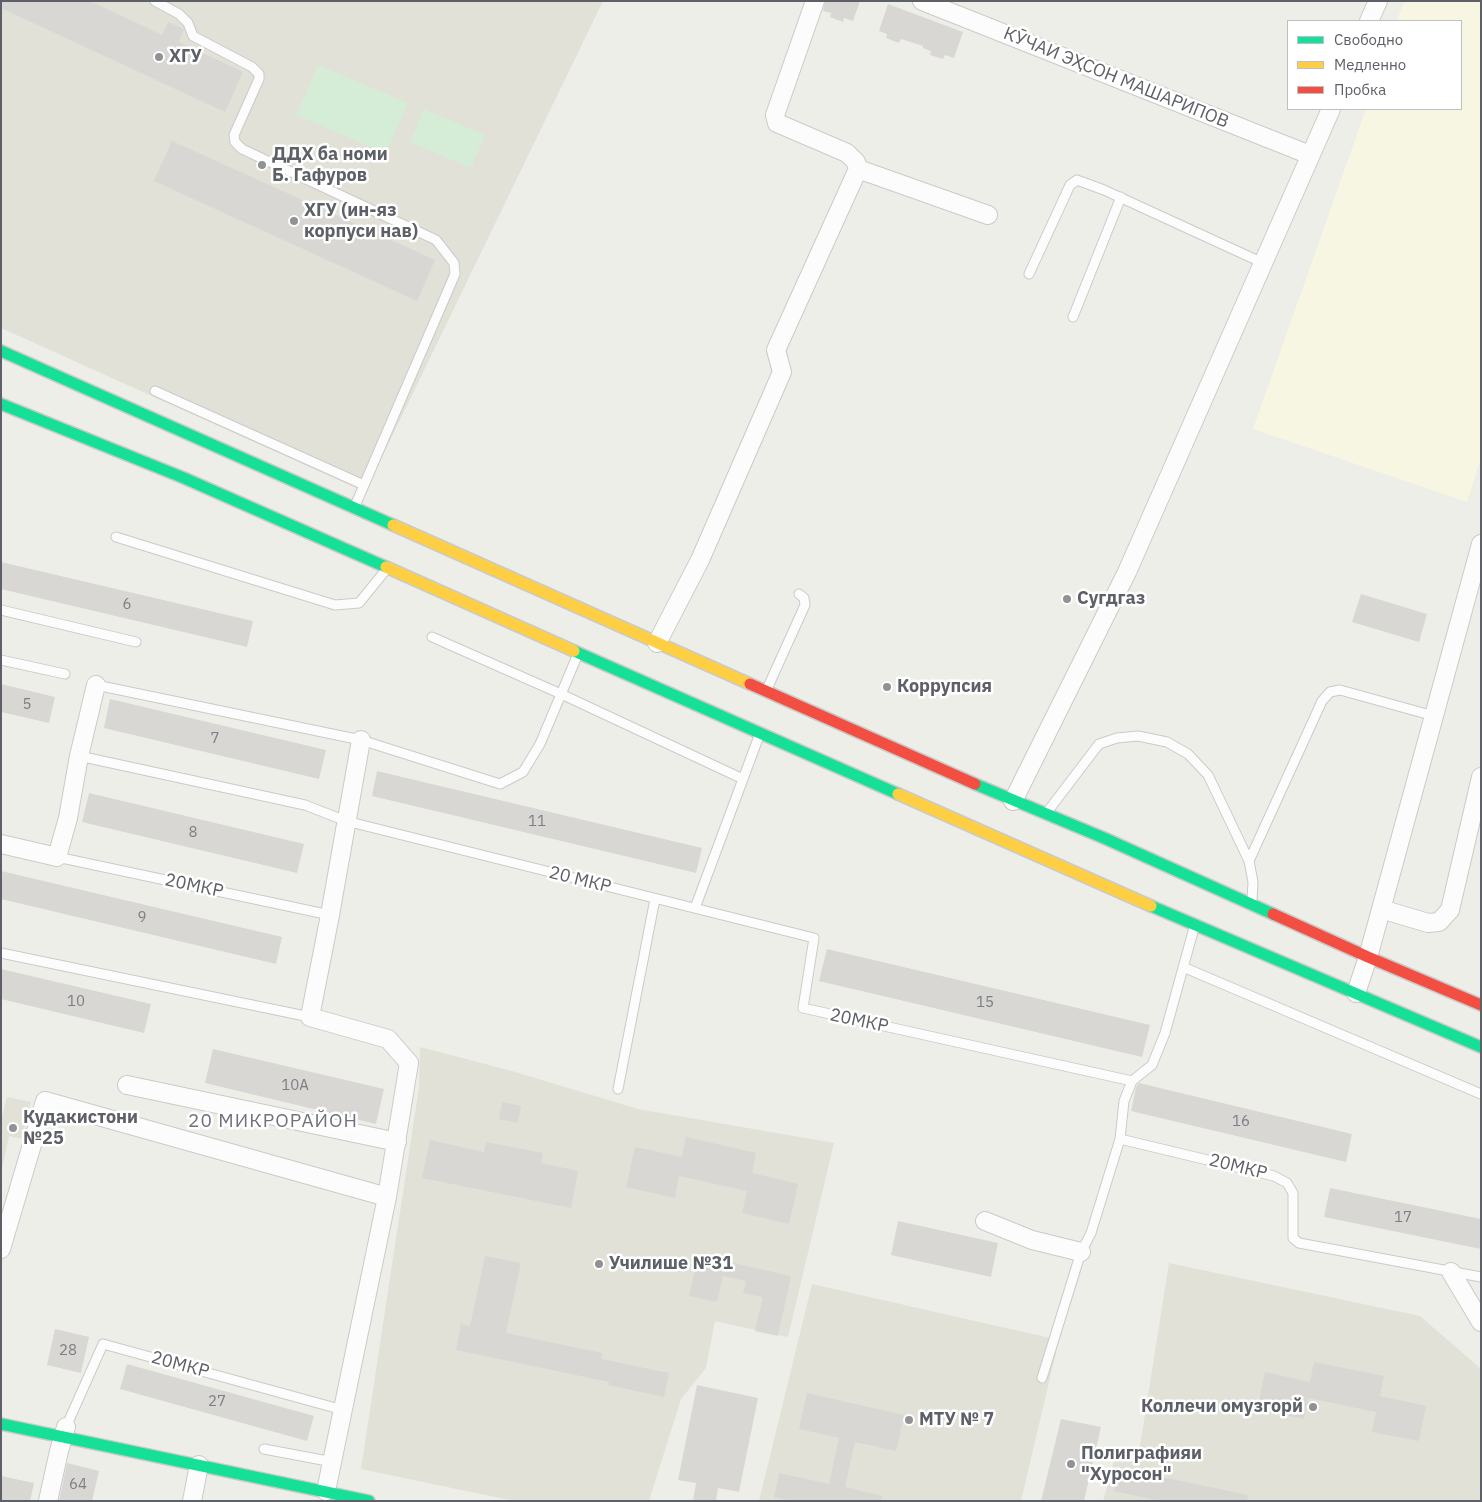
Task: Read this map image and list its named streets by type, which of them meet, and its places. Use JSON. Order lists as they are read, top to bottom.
{
  "streets": {
    "street": ["КӮЧАИ ЭҲСОН МАШАРИПОВ", "20МКР"],
    "lane": ["20 МКР"]
  },
  "crossings": [
    ["20 МКР", "20МКР"]
  ],
  "districts": ["20 МИКРОРАЙОН"],
  "places": [
    "ХГУ",
    "ДДХ ба номи Б. Гафуров",
    "ХГУ (ин-яз корпуси нав)",
    "Сугдгаз",
    "Коррупсия",
    "Кудакистони №25",
    "Училише №31",
    "Коллечи омузгорй",
    "МТУ № 7",
    "Полиграфияи \"Хуросон\""
  ],
  "house_numbers": [
    "6",
    "5",
    "7",
    "11",
    "8",
    "9",
    "10",
    "15",
    "10А",
    "16",
    "17",
    "28",
    "27",
    "64"
  ],
  "legend": ["Свободно", "Медленно", "Пробка"]
}
